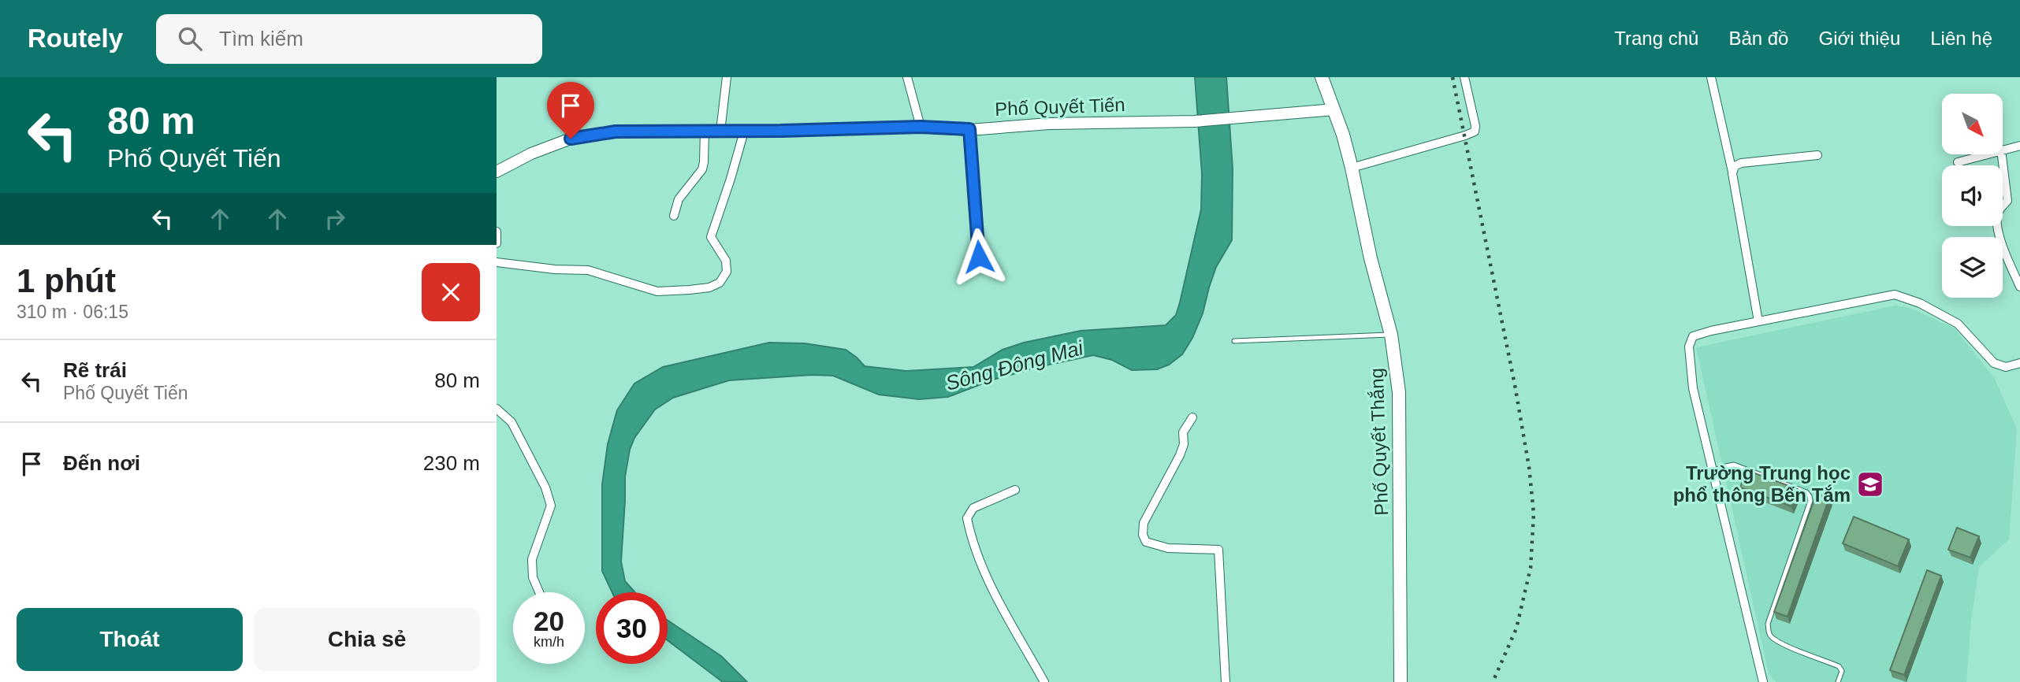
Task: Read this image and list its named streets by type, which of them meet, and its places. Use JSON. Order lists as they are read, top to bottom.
{
  "streets": {
    "main road": ["Phố Quyết Thắng"],
    "street": ["Phố Quyết Tiến"]
  },
  "crossings": [
    ["Phố Quyết Tiến", "Phố Quyết Thắng"]
  ],
  "water": ["Sông Đông Mai"],
  "places": {
    "school or university": ["Trường Trung học phổ thông Bến Tắm"]
  },
  "north": "bottom right",
  "page": {
    "header": "Routely",
    "search": "Tìm kiếm",
    "nav": [
      "Trang chủ",
      "Bản đồ",
      "Giới thiệu",
      "Liên hệ"
    ],
    "turn": ["80 m", "Phố Quyết Tiến"],
    "heading": ["1 phút", "310 m · 06:15"],
    "list": [
      {
        "name": "Rẽ trái",
        "note": "Phố Quyết Tiến",
        "value": "80 m"
      },
      {
        "name": "Đến nơi",
        "value": "230 m"
      }
    ],
    "speed": "20 km/h",
    "limit": "30",
    "buttons": ["Thoát", "Chia sẻ"]
  }
}
